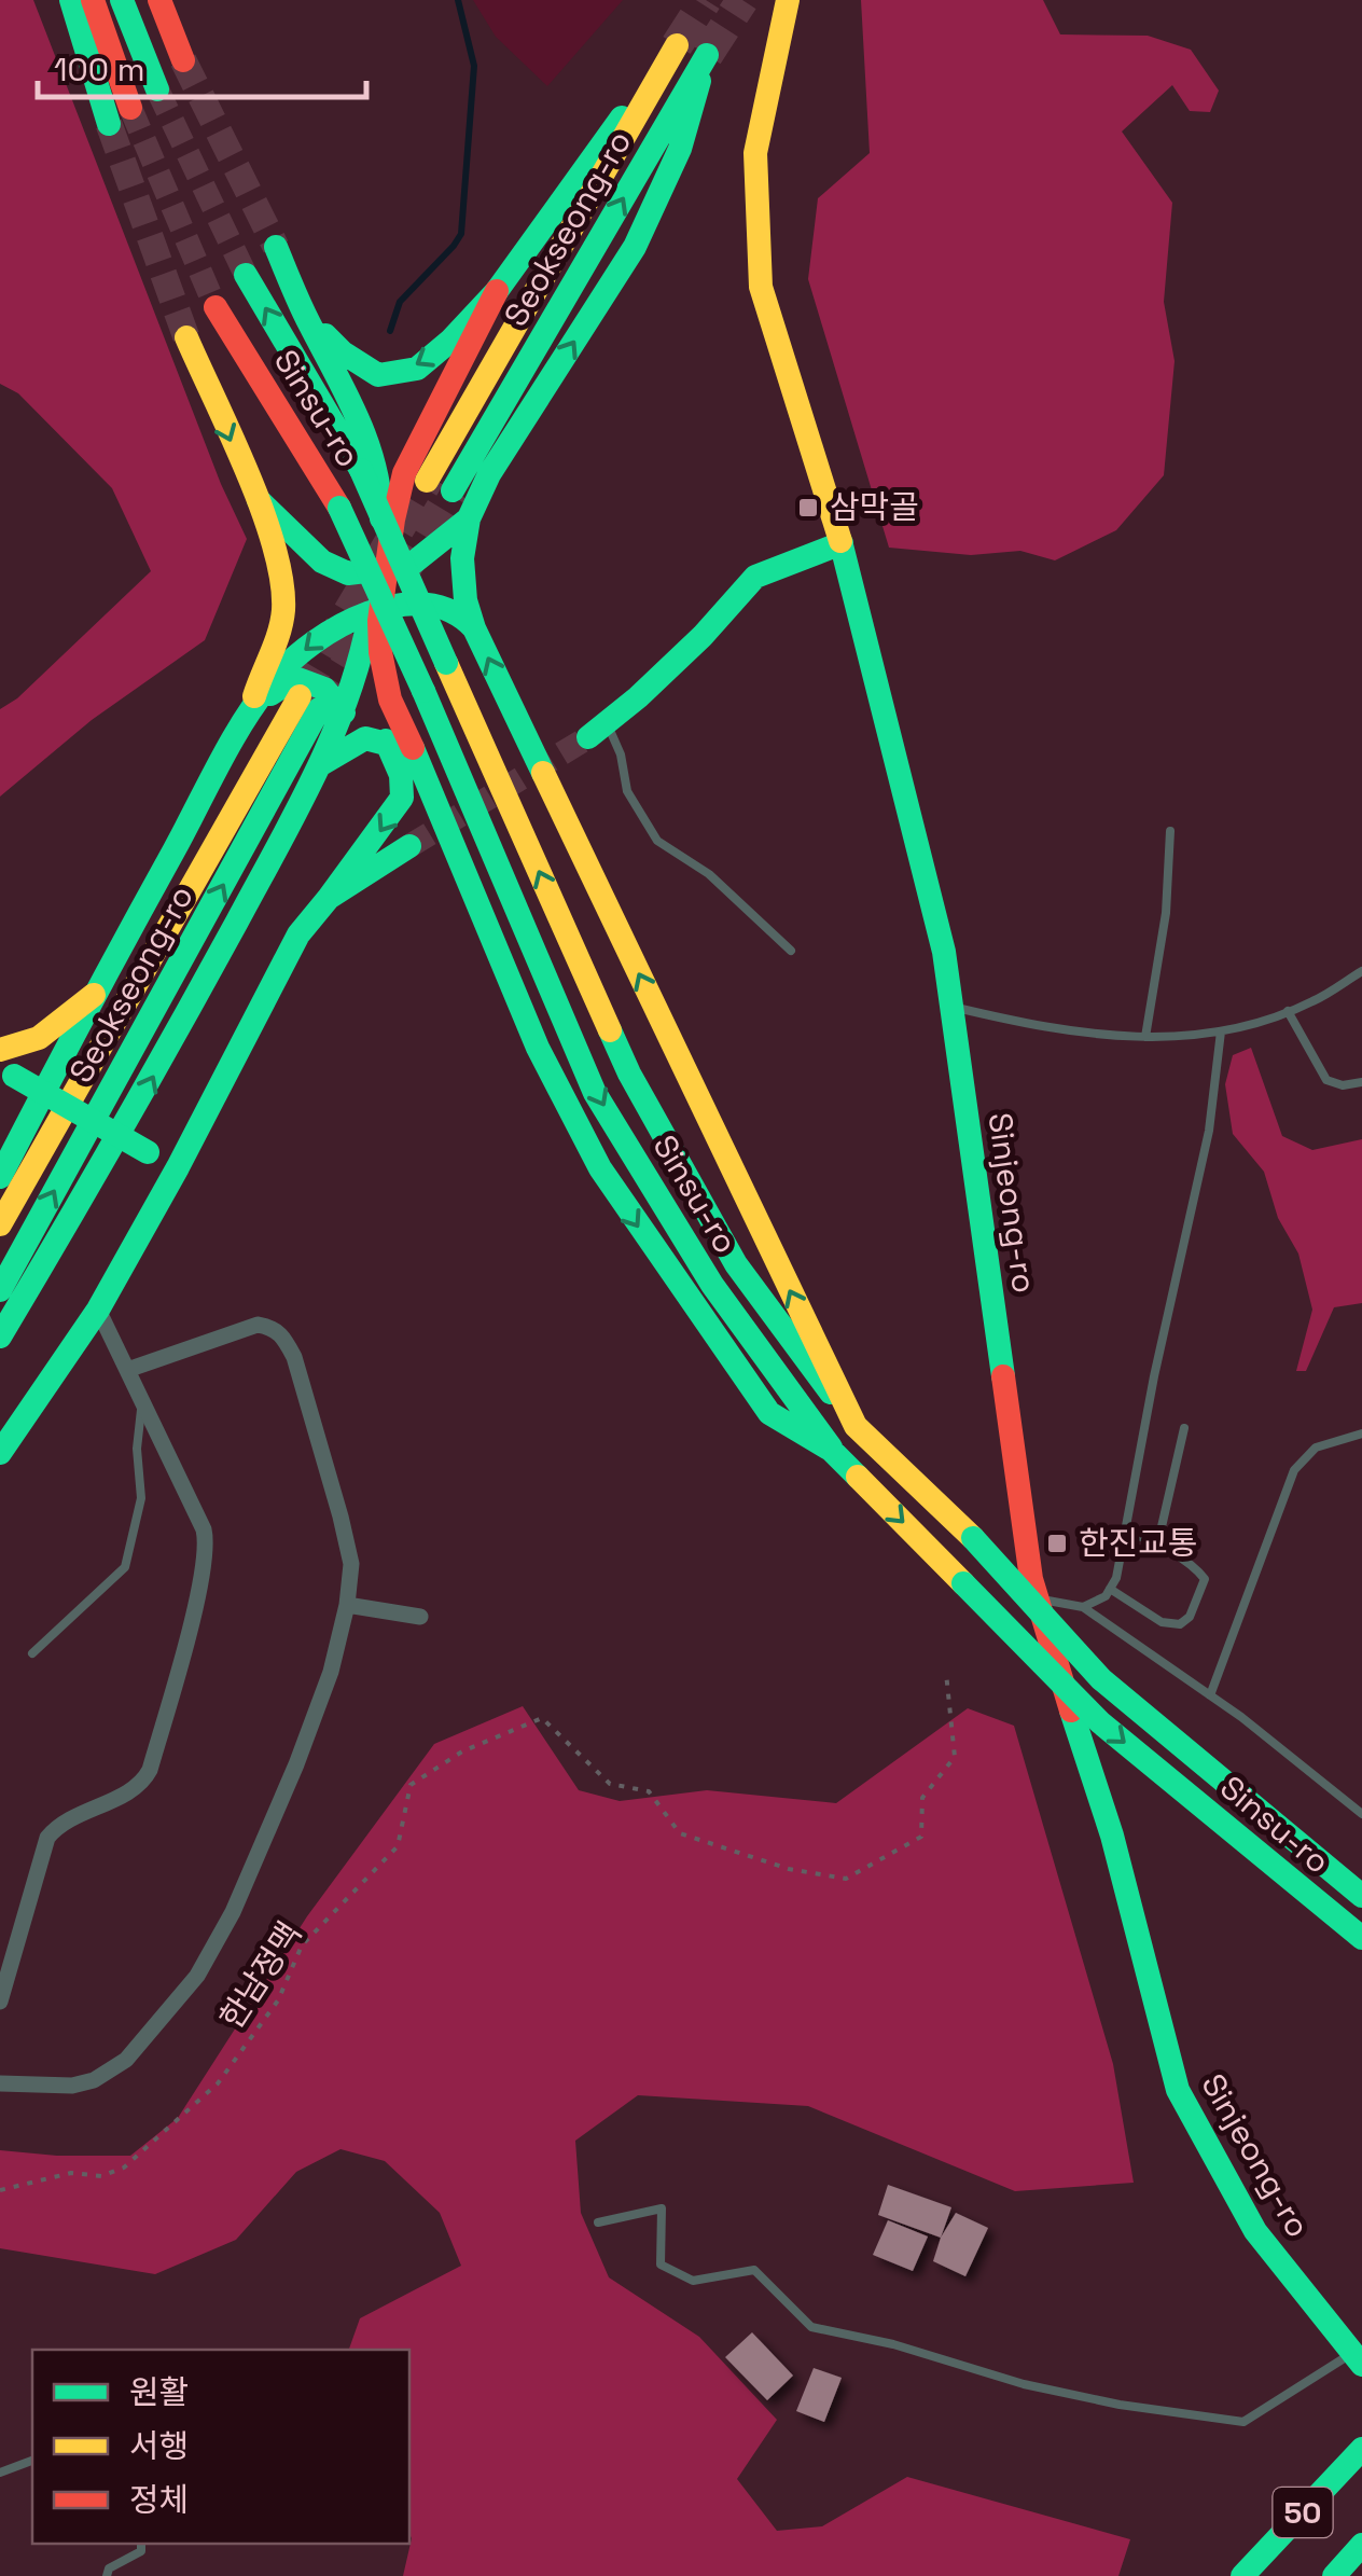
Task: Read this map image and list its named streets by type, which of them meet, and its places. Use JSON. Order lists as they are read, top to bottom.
{
  "streets": {
    "main road": [
      "Seokseong-ro",
      "Sinsu-ro",
      "Sinjeong-ro",
      "50"
    ],
    "path": ["한남정맥"]
  },
  "places": {
    "transit": ["삼막골", "한진교통"]
  },
  "legend": ["원활", "서행", "정체"],
  "scale_bar": "100 m"
}
